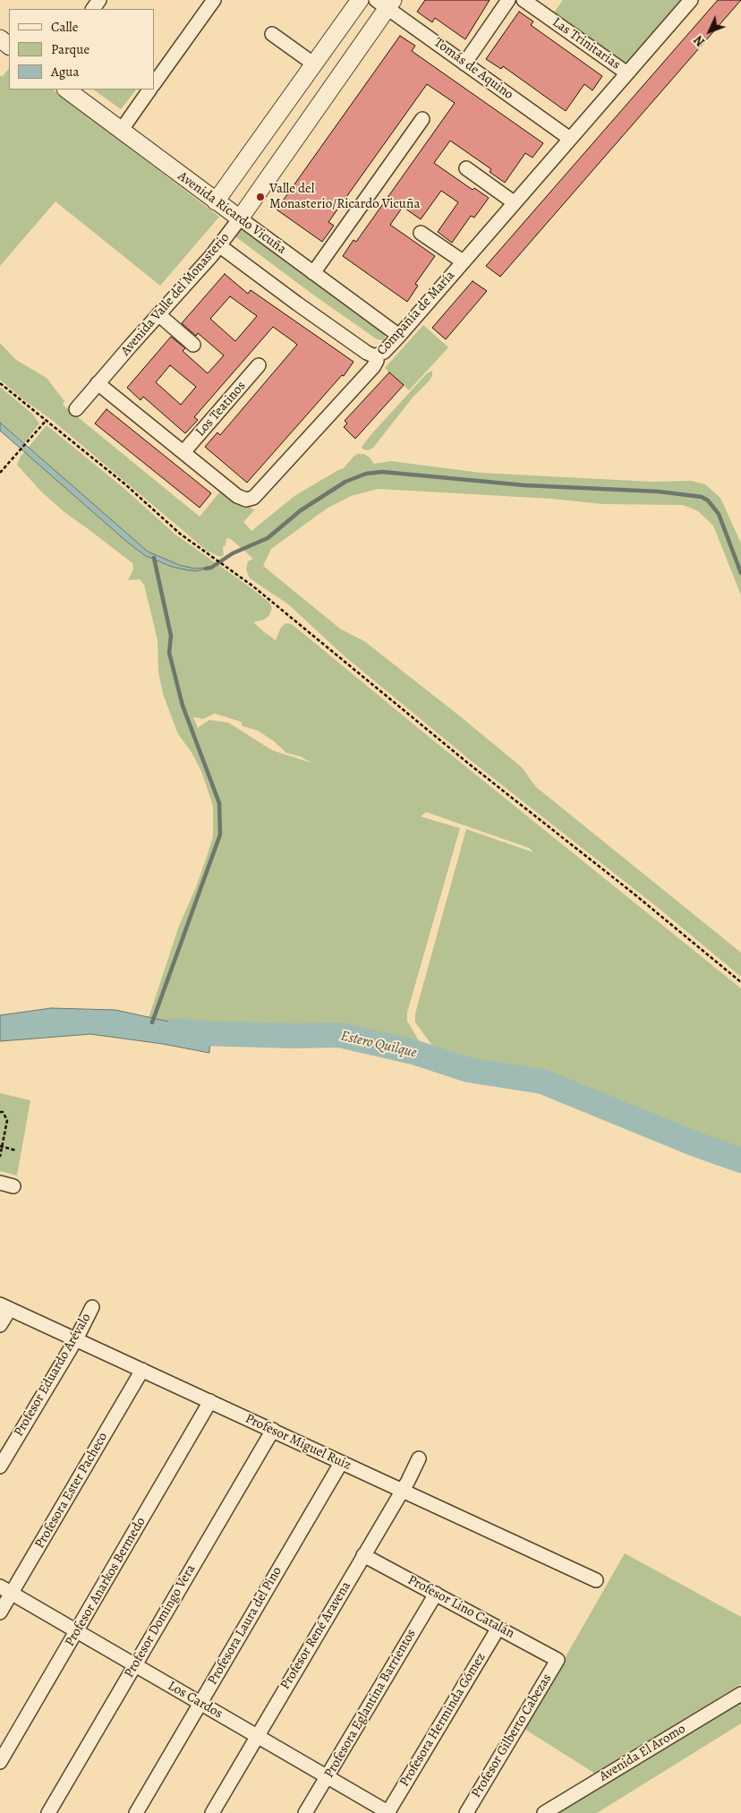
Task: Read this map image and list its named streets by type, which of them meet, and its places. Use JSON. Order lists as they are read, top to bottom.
{
  "streets": {
    "street": [
      "Las Trinitarias",
      "Tomás de Aquino",
      "Avenida Ricardo Vicuña",
      "Avenida Valle del Monasterio",
      "Compañía de María",
      "Los Teatinos",
      "Profesor Eduardo Arévalo",
      "Profesor Miguel Ruiz",
      "Profesora Ester Pacheco",
      "Profesor Anarkos Bermedo",
      "Profesor Lino Catalán",
      "Profesor Domingo Vera",
      "Profesora Laura del Pino",
      "Profesor René Aravena",
      "Los Cardos",
      "Profesora Eglantina Barrientos",
      "Profesora Herminda Gómez",
      "Profesor Gilberto Cabezas",
      "Avenida El Aromo"
    ]
  },
  "crossings": [
    ["Las Trinitarias", "Compañía de María"],
    ["Tomás de Aquino", "Avenida Valle del Monasterio"],
    ["Tomás de Aquino", "Compañía de María"],
    ["Avenida Ricardo Vicuña", "Avenida Valle del Monasterio"],
    ["Avenida Ricardo Vicuña", "Compañía de María"],
    ["Avenida Valle del Monasterio", "Compañía de María"],
    ["Compañía de María", "Los Teatinos"],
    ["Profesor Eduardo Arévalo", "Profesor Miguel Ruiz"],
    ["Profesor Miguel Ruiz", "Profesora Ester Pacheco"],
    ["Profesor Miguel Ruiz", "Profesor Anarkos Bermedo"],
    ["Profesor Miguel Ruiz", "Profesor Domingo Vera"],
    ["Profesor Miguel Ruiz", "Profesora Laura del Pino"],
    ["Profesor Miguel Ruiz", "Profesor René Aravena"],
    ["Profesora Ester Pacheco", "Los Cardos"],
    ["Profesor Anarkos Bermedo", "Los Cardos"],
    ["Profesor Lino Catalán", "Profesor René Aravena"],
    ["Profesor Lino Catalán", "Profesora Eglantina Barrientos"],
    ["Profesor Lino Catalán", "Profesora Herminda Gómez"],
    ["Profesor Lino Catalán", "Profesor Gilberto Cabezas"],
    ["Profesor Domingo Vera", "Los Cardos"],
    ["Profesora Laura del Pino", "Los Cardos"],
    ["Profesor René Aravena", "Los Cardos"],
    ["Los Cardos", "Profesora Eglantina Barrientos"],
    ["Los Cardos", "Profesora Herminda Gómez"]
  ],
  "water": ["Estero Quilque"],
  "places": ["Valle del Monasterio/Ricardo Vicuña"],
  "legend": ["Calle", "Parque", "Agua"],
  "north": "bottom left"
}
